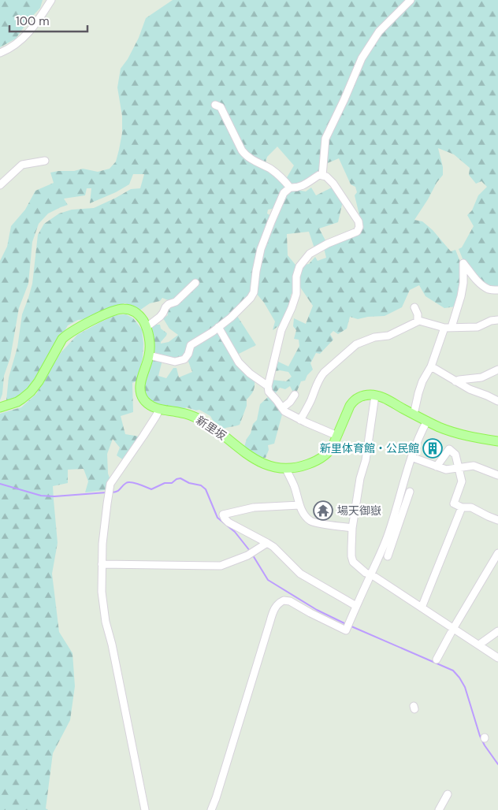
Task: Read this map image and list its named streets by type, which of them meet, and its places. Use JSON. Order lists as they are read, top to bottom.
{
  "streets": {
    "main road": ["新里坂"]
  },
  "places": {
    "building": ["新里体育館・公民館"],
    "temple": ["場天御嶽"]
  },
  "scale_bar": "100 m"
}
